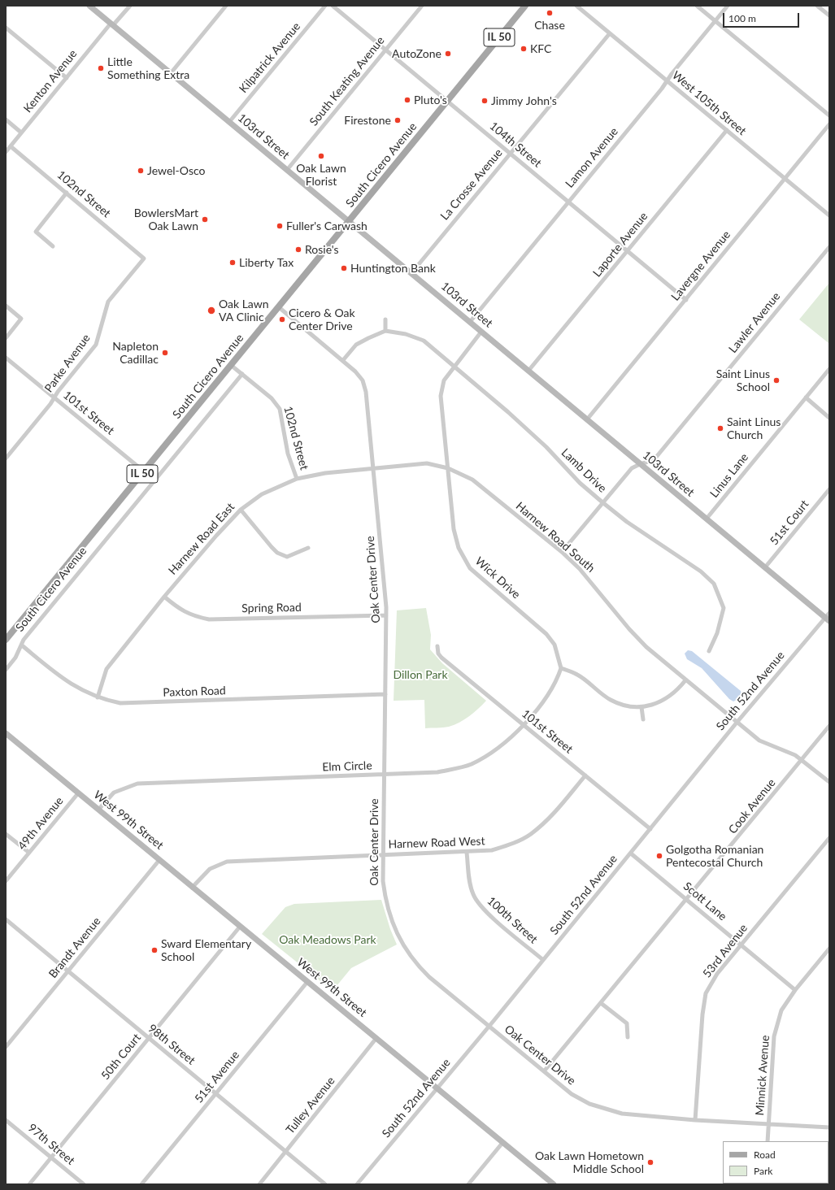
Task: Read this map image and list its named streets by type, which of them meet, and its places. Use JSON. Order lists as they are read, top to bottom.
{
  "streets": {
    "main road": [
      "IL 50",
      "103rd Street",
      "South Cicero Avenue",
      "West 99th Street"
    ],
    "street": [
      "Kilpatrick Avenue",
      "Kenton Avenue",
      "South Keating Avenue",
      "West 105th Street",
      "104th Street",
      "Lamon Avenue",
      "La Crosse Avenue",
      "102nd Street",
      "Laporte Avenue",
      "Lavergne Avenue",
      "Lawler Avenue",
      "Parke Avenue",
      "101st Street",
      "Lamb Drive",
      "Linus Lane",
      "51st Court",
      "Harnew Road South",
      "Harnew Road East",
      "Wick Drive",
      "Oak Center Drive",
      "Spring Road",
      "South 52nd Avenue",
      "Paxton Road",
      "Elm Circle",
      "Cook Avenue",
      "49th Avenue",
      "Harnew Road West",
      "Scott Lane",
      "100th Street",
      "Brandt Avenue",
      "53rd Avenue",
      "98th Street",
      "50th Court",
      "Minnick Avenue",
      "51st Avenue",
      "Tulley Avenue",
      "97th Street"
    ]
  },
  "crossings": [
    ["Kilpatrick Avenue", "103rd Street"],
    ["Kenton Avenue", "103rd Street"],
    ["Kenton Avenue", "102nd Street"],
    ["South Keating Avenue", "103rd Street"],
    ["South Keating Avenue", "104th Street"],
    ["West 105th Street", "Lamon Avenue"],
    ["West 105th Street", "La Crosse Avenue"],
    ["West 105th Street", "Laporte Avenue"],
    ["West 105th Street", "Lavergne Avenue"],
    ["103rd Street", "Lamon Avenue"],
    ["103rd Street", "South Cicero Avenue"],
    ["103rd Street", "La Crosse Avenue"],
    ["103rd Street", "Laporte Avenue"],
    ["103rd Street", "Lavergne Avenue"],
    ["103rd Street", "Lawler Avenue"],
    ["103rd Street", "Linus Lane"],
    ["103rd Street", "51st Court"],
    ["103rd Street", "Wick Drive"],
    ["103rd Street", "South 52nd Avenue"],
    ["104th Street", "Lamon Avenue"],
    ["104th Street", "South Cicero Avenue"],
    ["104th Street", "La Crosse Avenue"],
    ["104th Street", "Laporte Avenue"],
    ["104th Street", "Lavergne Avenue"],
    ["South Cicero Avenue", "102nd Street"],
    ["South Cicero Avenue", "101st Street"],
    ["South Cicero Avenue", "Oak Center Drive"],
    ["South Cicero Avenue", "Paxton Road"],
    ["102nd Street", "Parke Avenue"],
    ["102nd Street", "Harnew Road East"],
    ["Lawler Avenue", "Lamb Drive"],
    ["Lawler Avenue", "Harnew Road South"],
    ["Parke Avenue", "101st Street"],
    ["101st Street", "South 52nd Avenue"],
    ["101st Street", "Elm Circle"],
    ["101st Street", "Harnew Road West"],
    ["Lamb Drive", "Wick Drive"],
    ["Harnew Road South", "Harnew Road East"],
    ["Harnew Road South", "Wick Drive"],
    ["Harnew Road South", "Oak Center Drive"],
    ["Harnew Road South", "South 52nd Avenue"],
    ["Harnew Road East", "Oak Center Drive"],
    ["Harnew Road East", "Spring Road"],
    ["Harnew Road East", "Paxton Road"],
    ["Wick Drive", "Elm Circle"],
    ["Oak Center Drive", "Spring Road"],
    ["Oak Center Drive", "South 52nd Avenue"],
    ["Oak Center Drive", "Paxton Road"],
    ["Oak Center Drive", "Elm Circle"],
    ["Oak Center Drive", "Cook Avenue"],
    ["Oak Center Drive", "Harnew Road West"],
    ["Oak Center Drive", "53rd Avenue"],
    ["Oak Center Drive", "Minnick Avenue"],
    ["South 52nd Avenue", "West 99th Street"],
    ["South 52nd Avenue", "Scott Lane"],
    ["South 52nd Avenue", "100th Street"],
    ["Elm Circle", "West 99th Street"],
    ["Cook Avenue", "Scott Lane"],
    ["West 99th Street", "49th Avenue"],
    ["West 99th Street", "Harnew Road West"],
    ["West 99th Street", "Brandt Avenue"],
    ["West 99th Street", "50th Court"],
    ["West 99th Street", "51st Avenue"],
    ["West 99th Street", "Tulley Avenue"],
    ["Harnew Road West", "100th Street"],
    ["Scott Lane", "53rd Avenue"],
    ["Scott Lane", "Minnick Avenue"],
    ["Brandt Avenue", "98th Street"],
    ["98th Street", "50th Court"],
    ["98th Street", "51st Avenue"],
    ["98th Street", "Tulley Avenue"],
    ["50th Court", "97th Street"]
  ],
  "parks": ["Dillon Park", "Oak Meadows Park"],
  "places": [
    "Chase",
    "KFC",
    "AutoZone",
    "Little Something Extra",
    "Pluto's",
    "Jimmy John's",
    "Firestone",
    "Oak Lawn Florist",
    "Jewel-Osco",
    "BowlersMart Oak Lawn",
    "Fuller's Carwash",
    "Rosie's",
    "Liberty Tax",
    "Huntington Bank",
    "Oak Lawn VA Clinic",
    "Cicero & Oak Center Drive",
    "Napleton Cadillac",
    "Saint Linus School",
    "Saint Linus Church",
    "Golgotha Romanian Pentecostal Church",
    "Sward Elementary School",
    "Oak Lawn Hometown Middle School"
  ],
  "legend": ["Road", "Park"],
  "scale_bar": "100 m"
}
